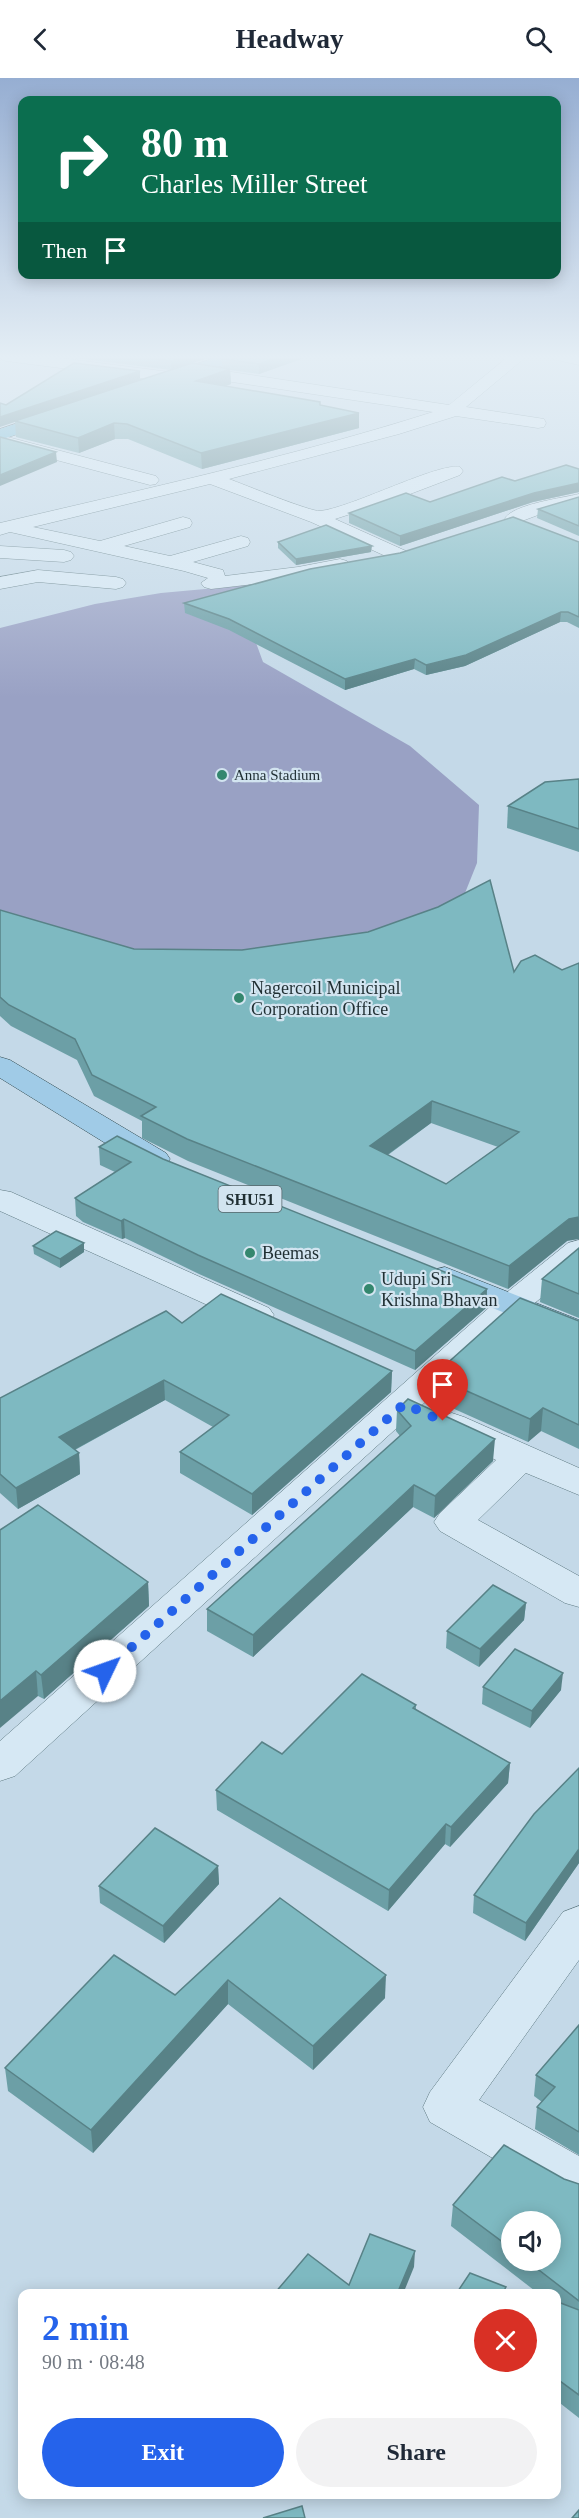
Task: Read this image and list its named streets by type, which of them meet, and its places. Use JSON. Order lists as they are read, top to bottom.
{
  "places": [
    "Anna Stadium",
    "Nagercoil Municipal Corporation Office",
    "Beemas",
    "Udupi Sri Krishna Bhavan"
  ],
  "page": {
    "header": "Headway",
    "turn": ["80 m", "Charles Miller Street"],
    "then": "Then",
    "heading": ["2 min", "90 m · 08:48"],
    "buttons": ["Exit", "Share"]
  }
}
